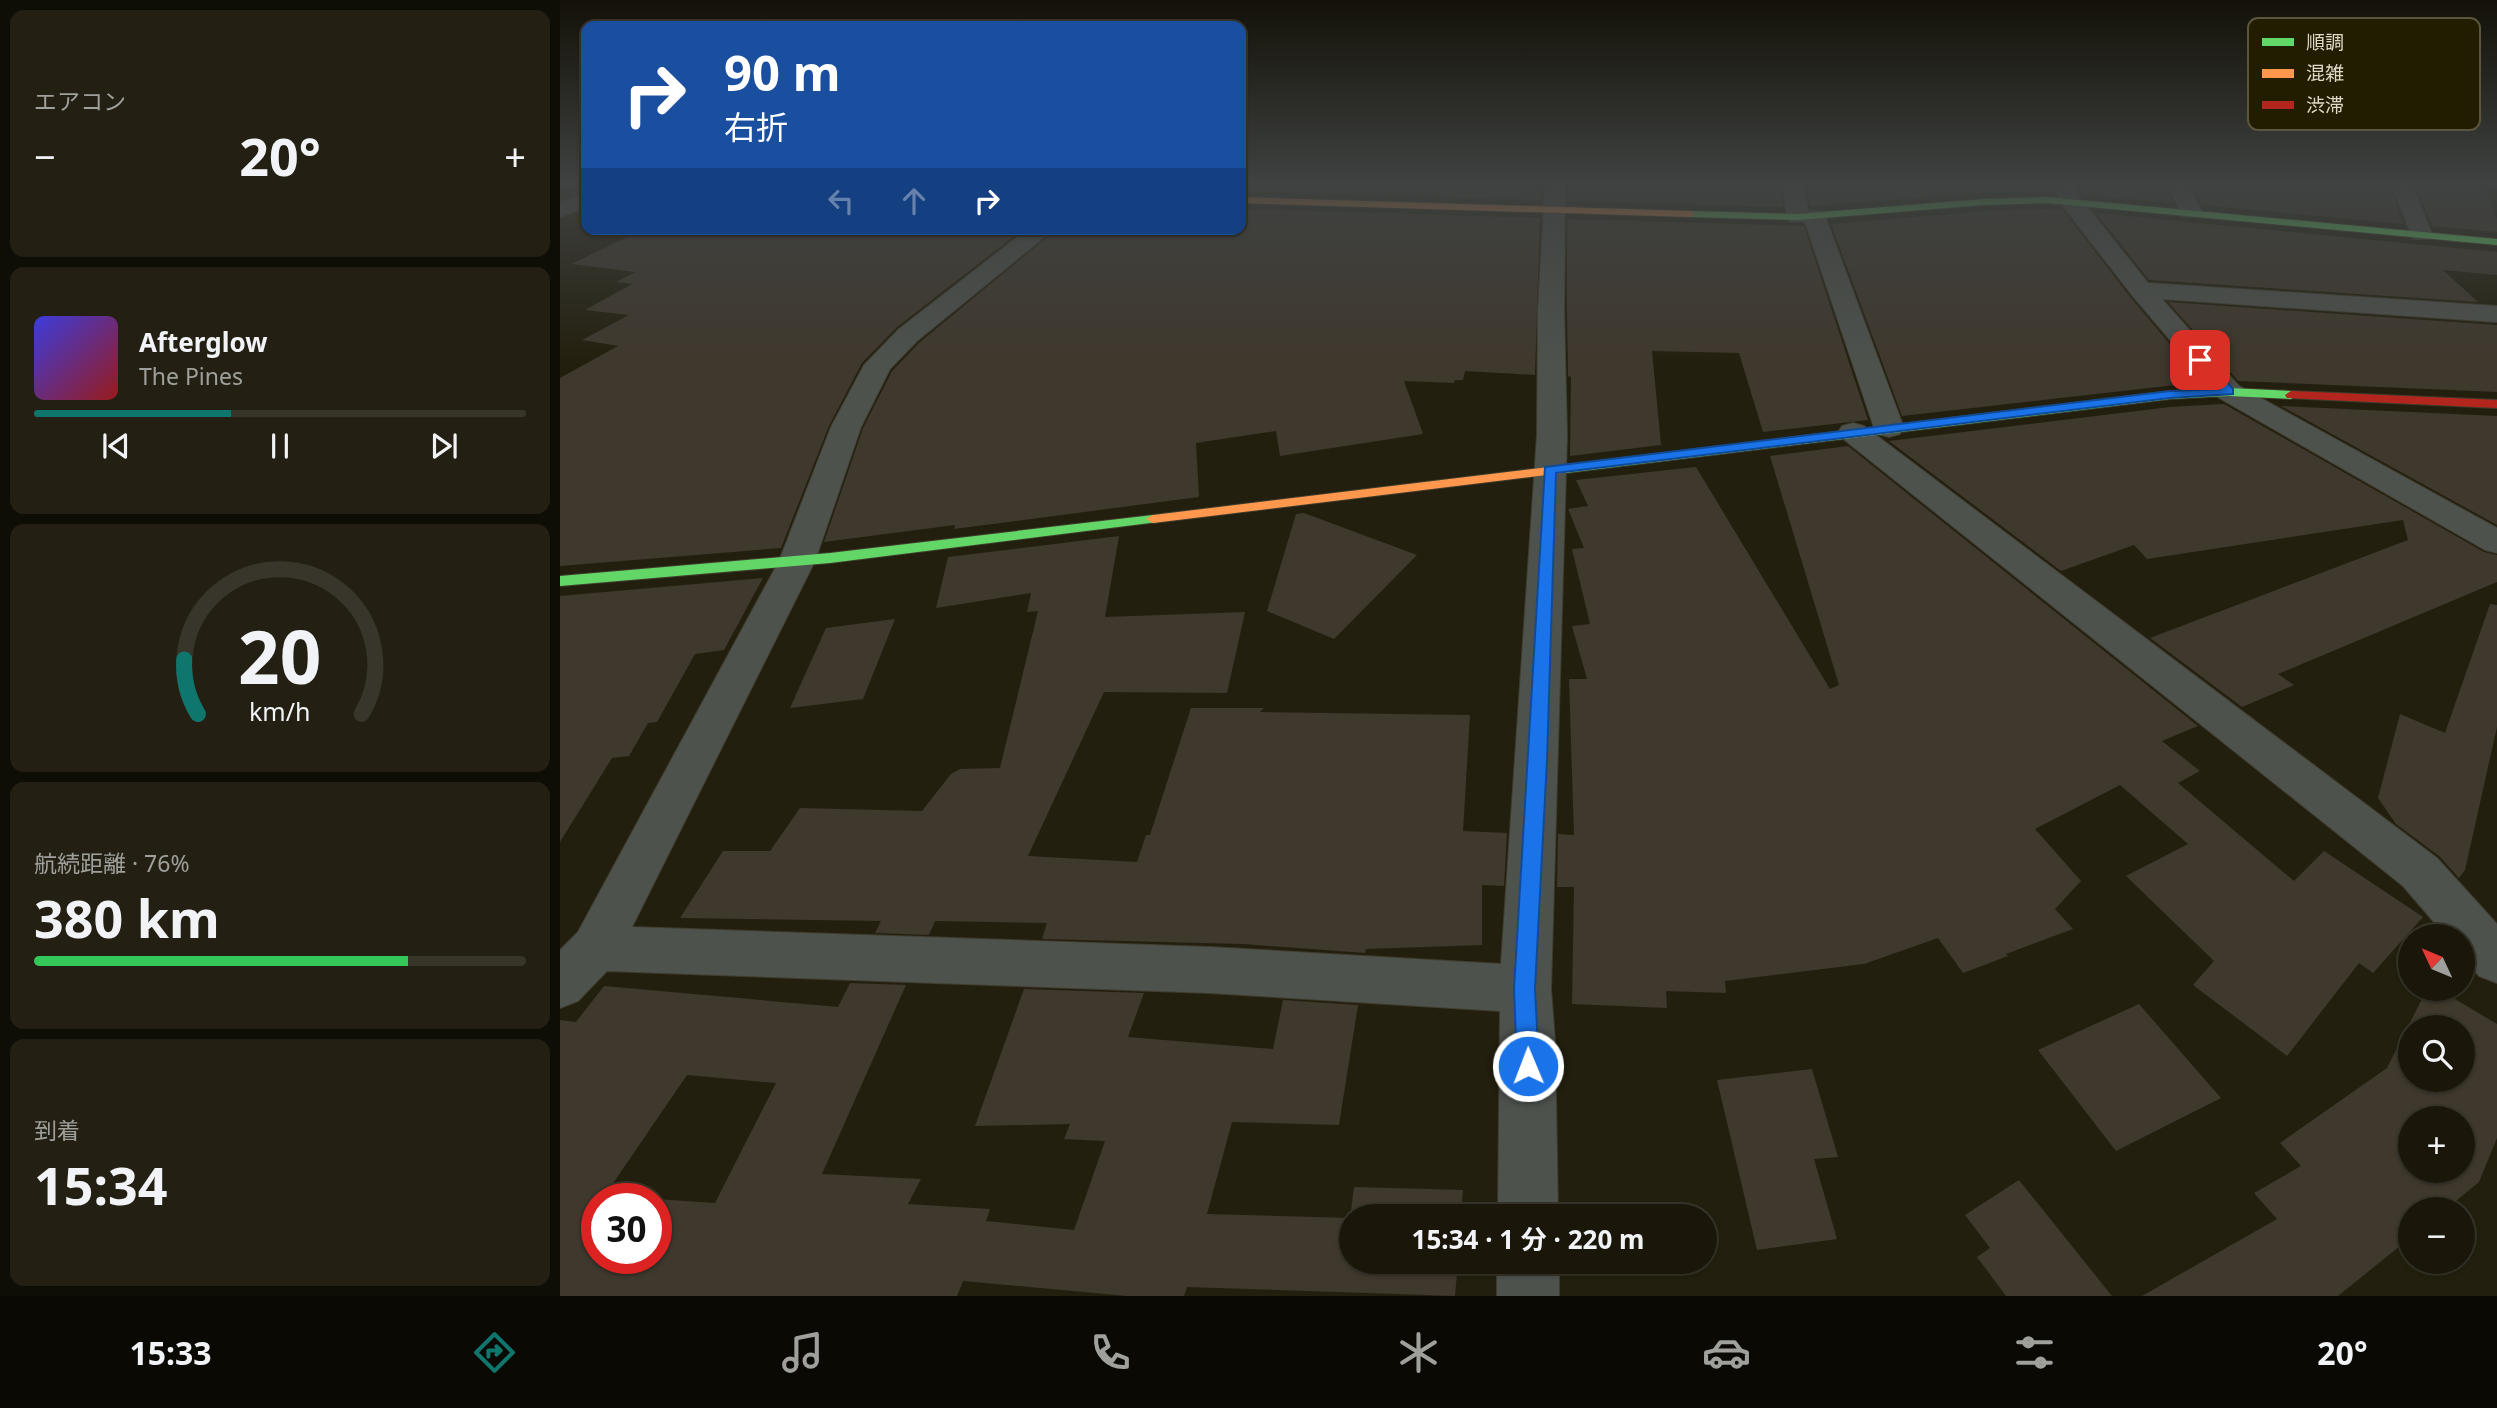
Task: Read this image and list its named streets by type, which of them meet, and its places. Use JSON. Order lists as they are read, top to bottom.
{
  "legend": ["順調", "混雑", "渋滞"],
  "north": "top left",
  "page": {
    "tile": [
      "エアコン",
      ["航続距離 · 76%", "380 km"],
      ["到着", "15:34"]
    ],
    "turn": ["90 m", "右折"],
    "heat": ["−", "20°", "+"],
    "song": ["Afterglow", "The Pines"],
    "map_buttons": ["+", "−"],
    "limit": "30",
    "trip": "15:34 · 1 分 · 220 m",
    "tabs": ["15:33", "20°"],
    "gauge": ["20", "km/h"]
  }
}
